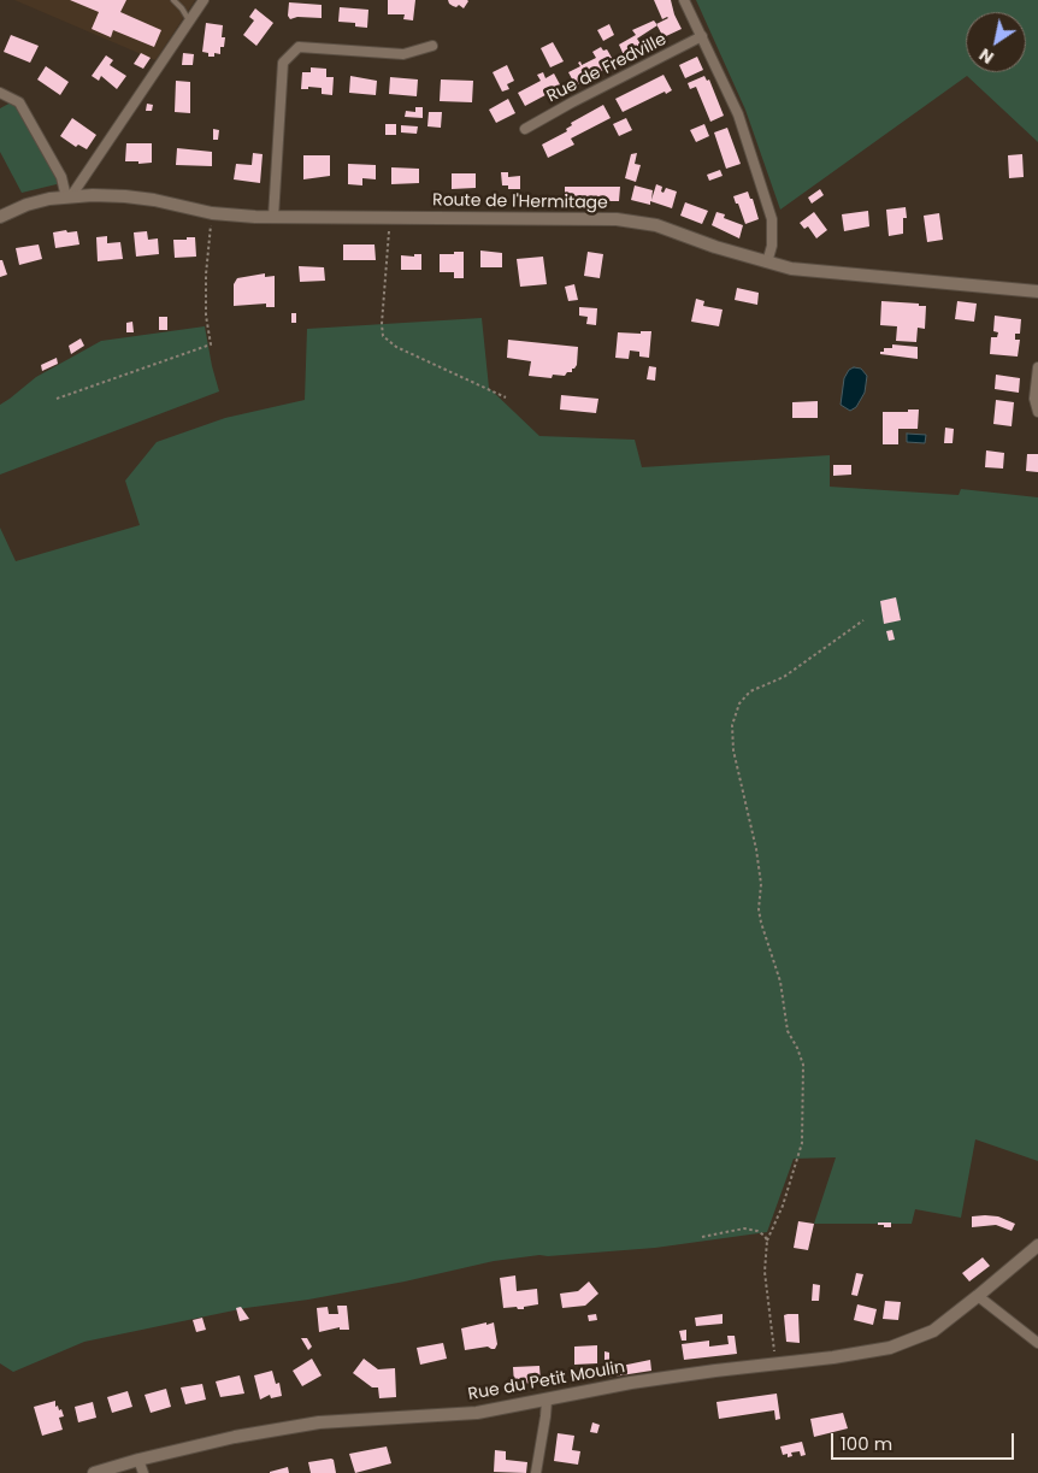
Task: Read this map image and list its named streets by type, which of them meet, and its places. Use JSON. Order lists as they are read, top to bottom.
{
  "streets": {
    "street": ["Rue de Fredville", "Route de l'Hermitage", "Rue du Petit Moulin"]
  },
  "scale_bar": "100 m",
  "north": "bottom left"
}
